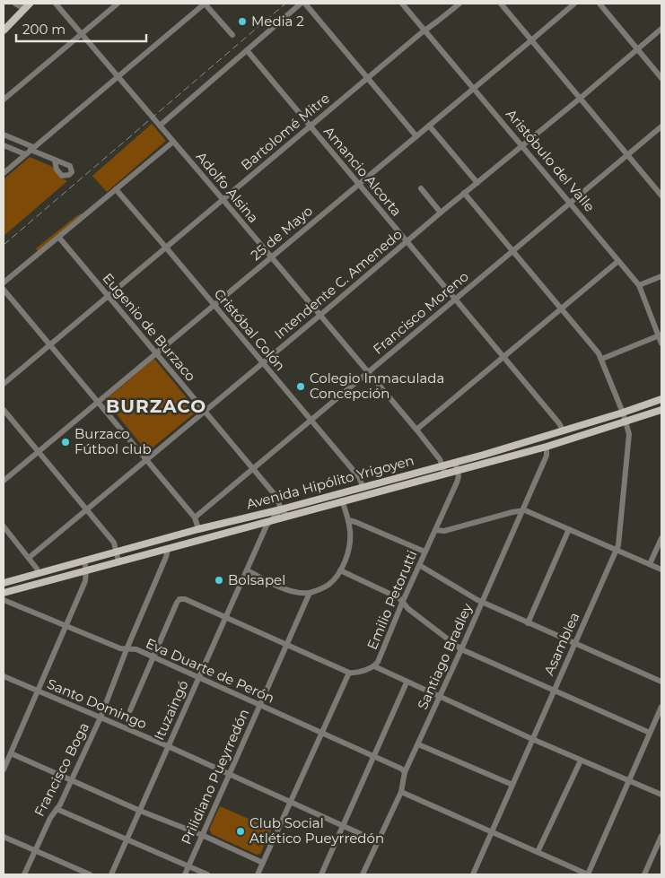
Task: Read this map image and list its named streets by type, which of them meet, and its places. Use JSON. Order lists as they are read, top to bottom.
{
  "streets": {
    "main road": ["Avenida Hipólito Yrigoyen"],
    "street": [
      "Bartolomé Mitre",
      "Aristóbulo del Valle",
      "Amancio Alcorta",
      "Adolfo Alsina",
      "25 de Mayo",
      "Intendente C. Amenedo",
      "Francisco Moreno",
      "Eugenio de Burzaco",
      "Cristóbal Colón",
      "Emilio Petorutti",
      "Asamblea",
      "Santiago Bradley",
      "Eva Duarte de Perón",
      "Santo Domingo",
      "Ituzaingó",
      "Francisco Boga",
      "Prilidiano Pueyrredón"
    ]
  },
  "crossings": [
    ["Bartolomé Mitre", "Aristóbulo del Valle"],
    ["Bartolomé Mitre", "Amancio Alcorta"],
    ["Bartolomé Mitre", "Adolfo Alsina"],
    ["Bartolomé Mitre", "Eugenio de Burzaco"],
    ["Bartolomé Mitre", "Cristóbal Colón"],
    ["Aristóbulo del Valle", "25 de Mayo"],
    ["Aristóbulo del Valle", "Intendente C. Amenedo"],
    ["Aristóbulo del Valle", "Francisco Moreno"],
    ["Amancio Alcorta", "25 de Mayo"],
    ["Amancio Alcorta", "Intendente C. Amenedo"],
    ["Amancio Alcorta", "Francisco Moreno"],
    ["Amancio Alcorta", "Avenida Hipólito Yrigoyen"],
    ["Adolfo Alsina", "25 de Mayo"],
    ["Adolfo Alsina", "Intendente C. Amenedo"],
    ["Adolfo Alsina", "Francisco Moreno"],
    ["Adolfo Alsina", "Avenida Hipólito Yrigoyen"],
    ["25 de Mayo", "Eugenio de Burzaco"],
    ["25 de Mayo", "Cristóbal Colón"],
    ["Intendente C. Amenedo", "Eugenio de Burzaco"],
    ["Intendente C. Amenedo", "Cristóbal Colón"],
    ["Intendente C. Amenedo", "Asamblea"],
    ["Francisco Moreno", "Eugenio de Burzaco"],
    ["Francisco Moreno", "Cristóbal Colón"],
    ["Francisco Moreno", "Asamblea"],
    ["Eugenio de Burzaco", "Avenida Hipólito Yrigoyen"],
    ["Eugenio de Burzaco", "Ituzaingó"],
    ["Cristóbal Colón", "Avenida Hipólito Yrigoyen"],
    ["Avenida Hipólito Yrigoyen", "Emilio Petorutti"],
    ["Avenida Hipólito Yrigoyen", "Asamblea"],
    ["Avenida Hipólito Yrigoyen", "Santiago Bradley"],
    ["Avenida Hipólito Yrigoyen", "Ituzaingó"],
    ["Avenida Hipólito Yrigoyen", "Francisco Boga"],
    ["Santiago Bradley", "Eva Duarte de Perón"],
    ["Santiago Bradley", "Santo Domingo"],
    ["Eva Duarte de Perón", "Ituzaingó"],
    ["Eva Duarte de Perón", "Francisco Boga"],
    ["Eva Duarte de Perón", "Prilidiano Pueyrredón"],
    ["Santo Domingo", "Ituzaingó"],
    ["Santo Domingo", "Francisco Boga"],
    ["Santo Domingo", "Prilidiano Pueyrredón"]
  ],
  "districts": ["BURZACO"],
  "places": [
    "Media 2",
    "Colegio Inmaculada Concepción",
    "Burzaco Fútbol club",
    "Bolsapel",
    "Club Social Atlético Pueyrredón"
  ],
  "scale_bar": "200 m"
}
